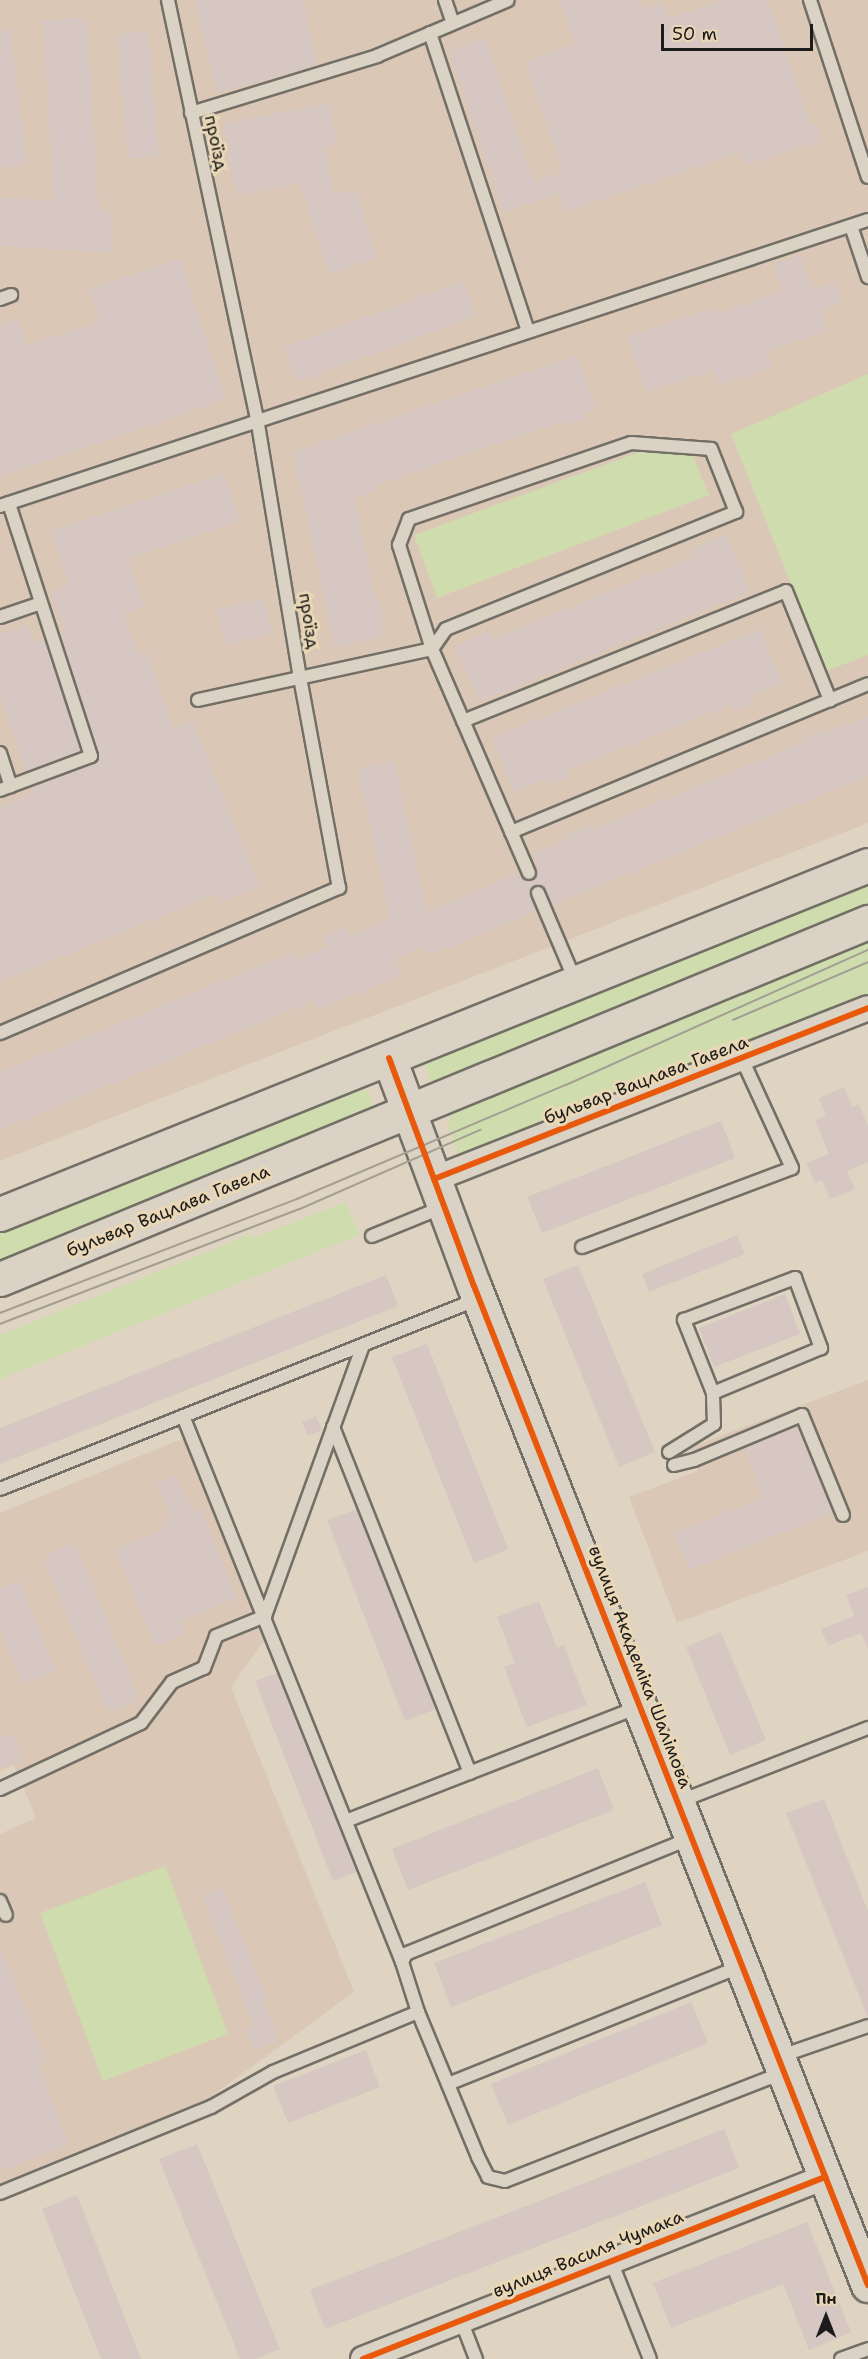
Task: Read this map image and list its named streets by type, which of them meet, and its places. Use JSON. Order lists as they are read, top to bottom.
{
  "streets": {
    "main road": ["бульвар Вацлава Гавела", "вулиця Академіка Шалімова"],
    "street": ["вулиця Василя Чумака"],
    "lane": ["проїзд"]
  },
  "crossings": [
    ["бульвар Вацлава Гавела", "вулиця Академіка Шалімова"],
    ["вулиця Академіка Шалімова", "вулиця Василя Чумака"]
  ],
  "scale_bar": "50 m",
  "north": "top"
}
